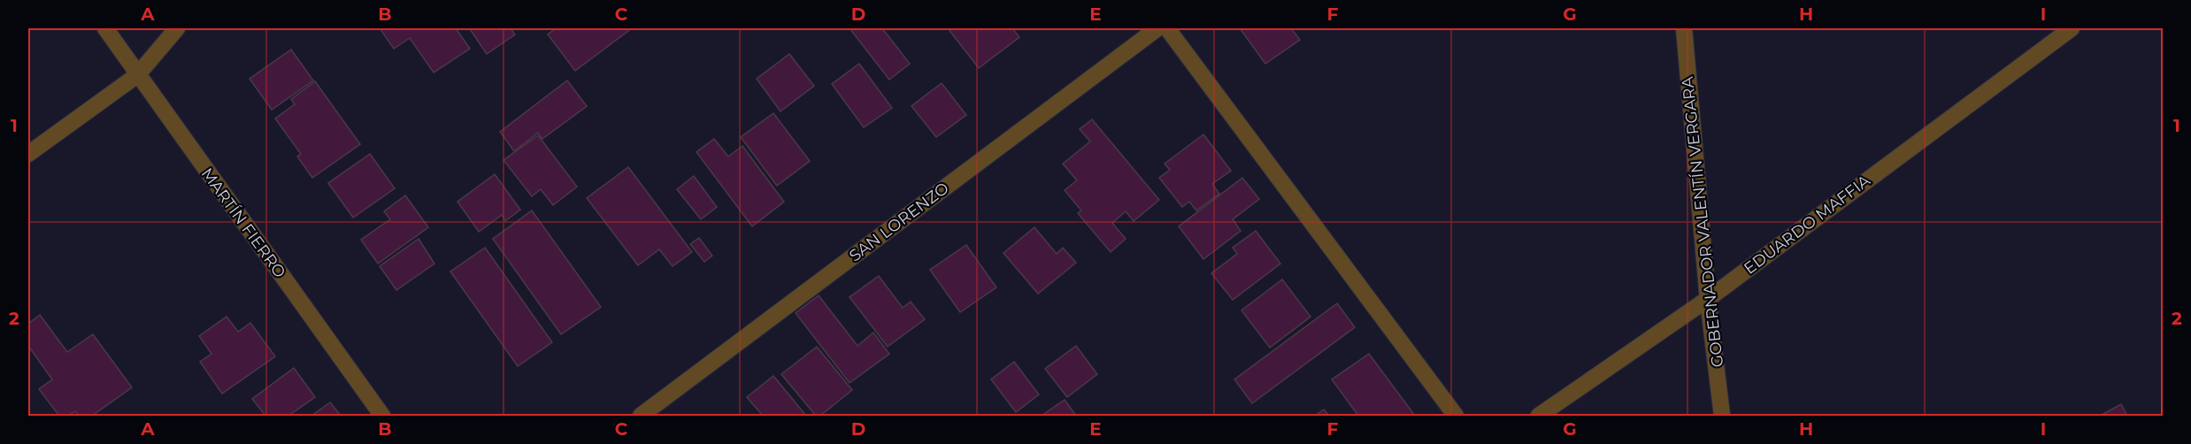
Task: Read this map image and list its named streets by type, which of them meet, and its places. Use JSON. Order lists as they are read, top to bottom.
{
  "streets": {
    "street": [
      "SAN LORENZO",
      "GOBERNADOR VALENTÍN VERGARA",
      "MARTÍN FIERRO",
      "EDUARDO MAFFIA"
    ]
  },
  "crossings": [
    ["GOBERNADOR VALENTÍN VERGARA", "EDUARDO MAFFIA"]
  ],
  "grid": {
    "columns": [
      "A",
      "B",
      "C",
      "D",
      "E",
      "F",
      "G",
      "H",
      "I"
    ],
    "rows": ["1", "2"]
  }
}
